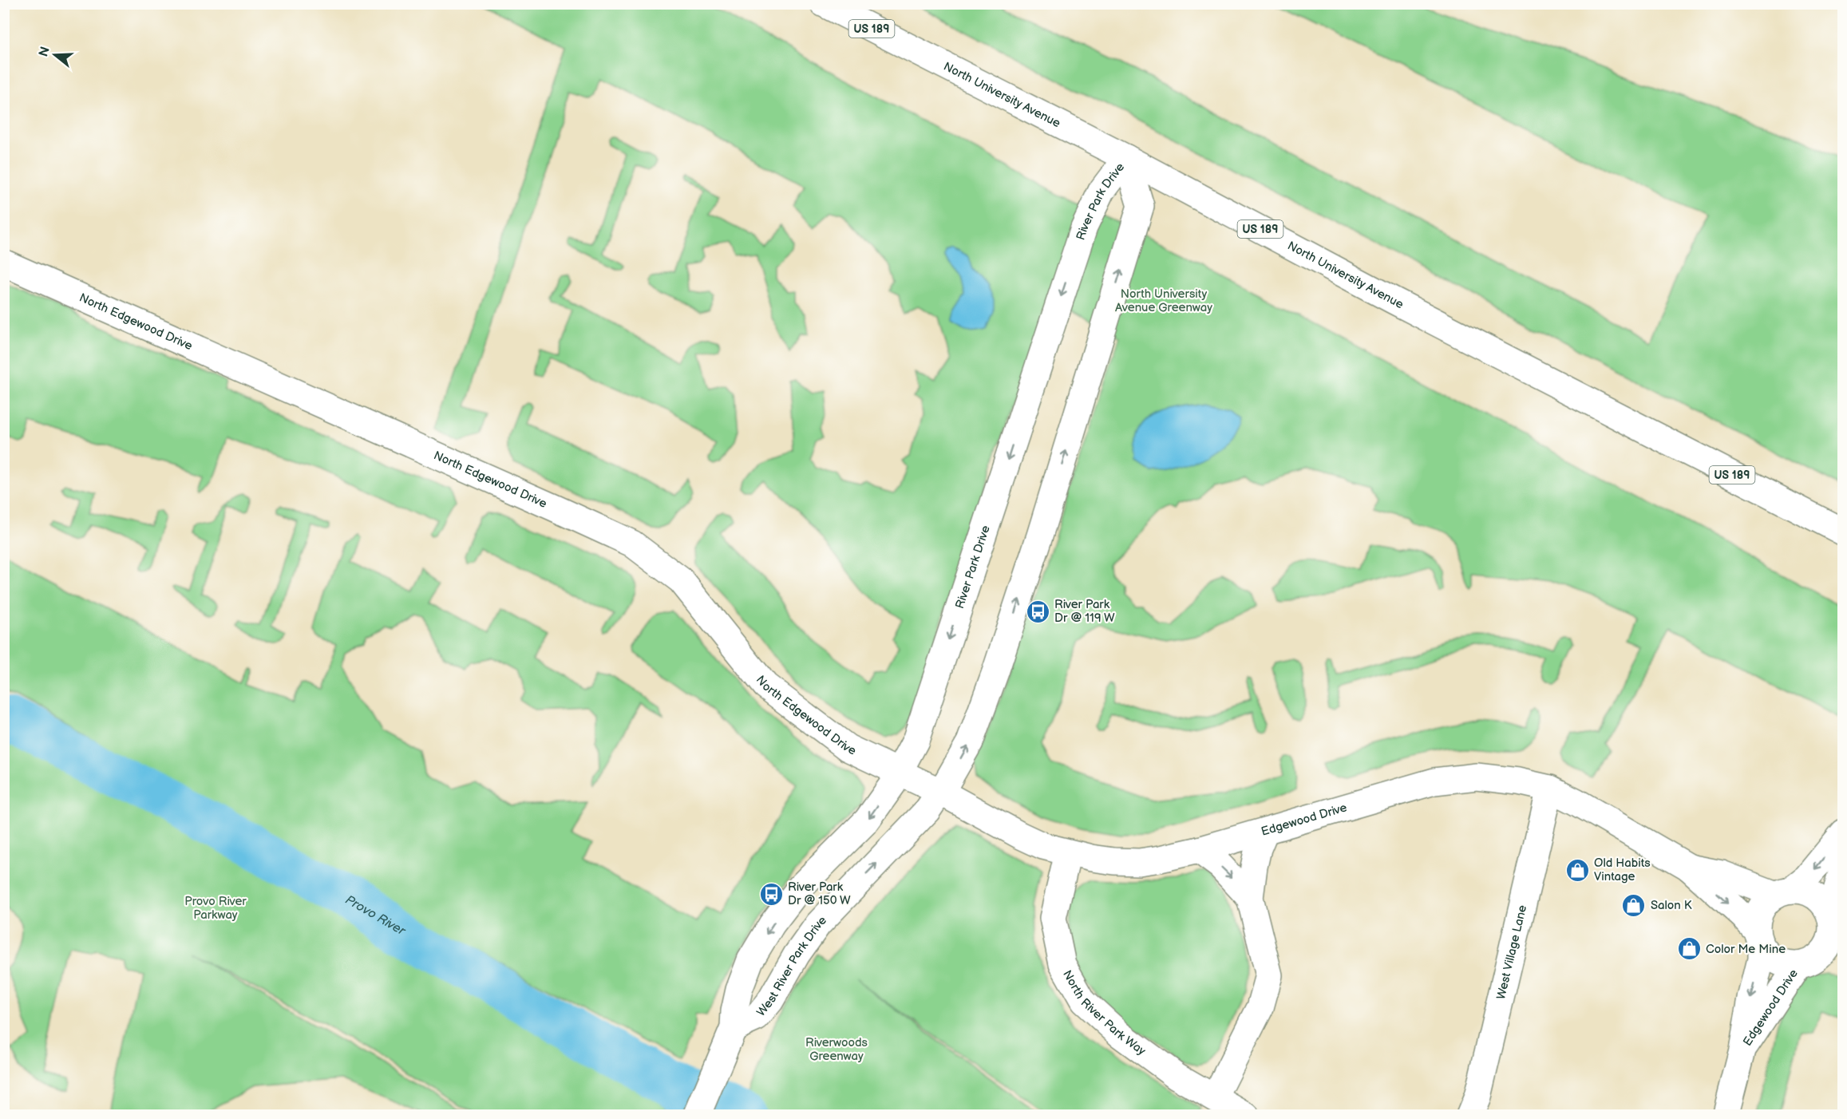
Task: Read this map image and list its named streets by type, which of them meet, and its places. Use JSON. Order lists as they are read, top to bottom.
{
  "streets": {
    "main road": [
      "US 189",
      "North University Avenue",
      "River Park Drive",
      "North Edgewood Drive",
      "Edgewood Drive",
      "West Village Lane",
      "West River Park Drive",
      "North River Park Way"
    ]
  },
  "crossings": [
    ["North University Avenue", "River Park Drive"],
    ["River Park Drive", "North Edgewood Drive"],
    ["River Park Drive", "Edgewood Drive"],
    ["River Park Drive", "West River Park Drive"],
    ["North Edgewood Drive", "Edgewood Drive"],
    ["North Edgewood Drive", "West River Park Drive"],
    ["Edgewood Drive", "West Village Lane"],
    ["Edgewood Drive", "West River Park Drive"],
    ["Edgewood Drive", "North River Park Way"]
  ],
  "water": ["Provo River"],
  "parks": ["North University Avenue Greenway", "Provo River Parkway", "Riverwoods Greenway"],
  "places": {
    "bus stop": ["River Park Dr @ 119 W", "River Park Dr @ 150 W"],
    "shop": ["Old Habits Vintage", "Salon K", "Color Me Mine"]
  },
  "north": "left"
}
